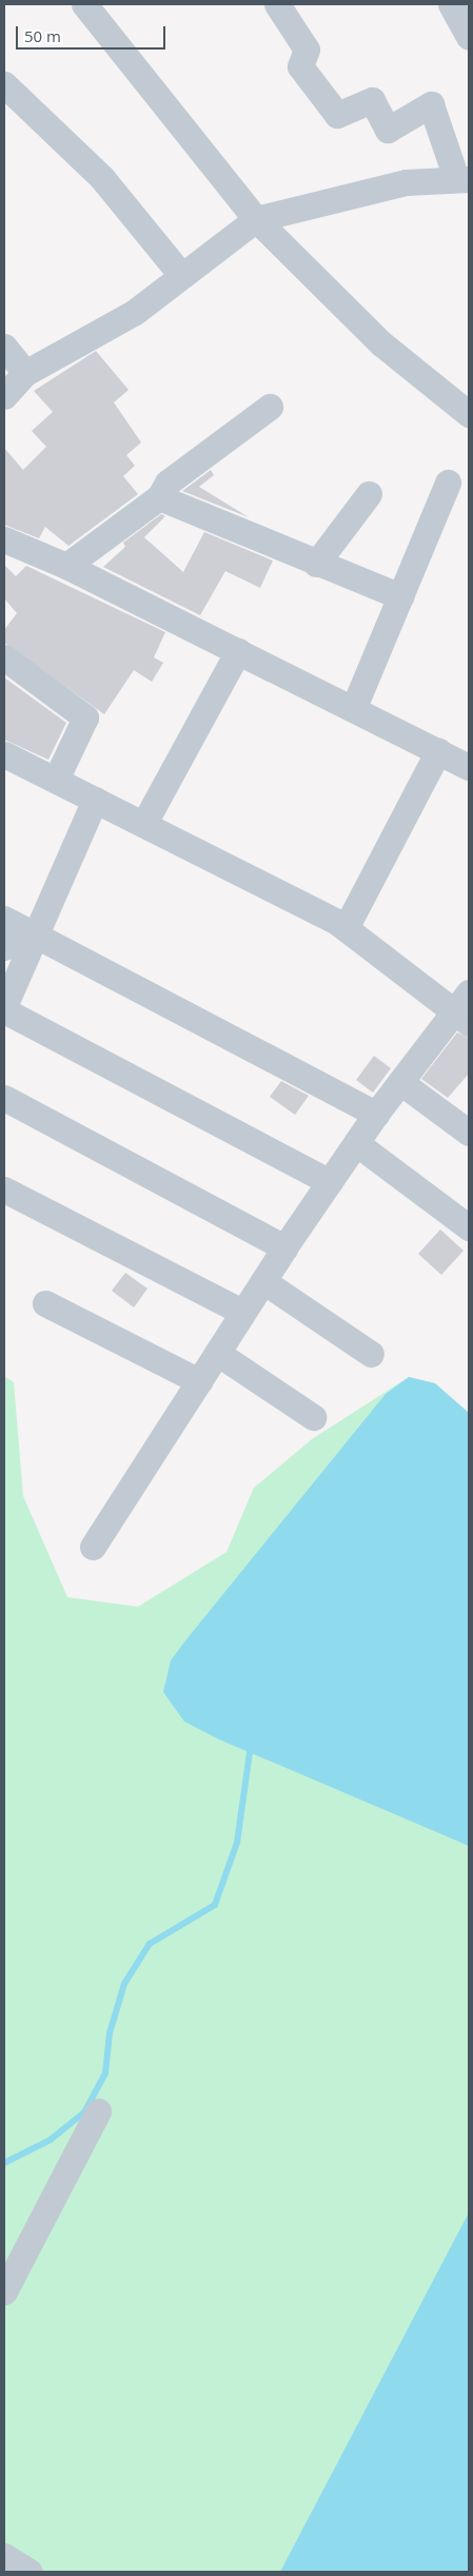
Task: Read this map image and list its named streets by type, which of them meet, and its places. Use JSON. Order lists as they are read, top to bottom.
{
  "scale_bar": "50 m"
}
